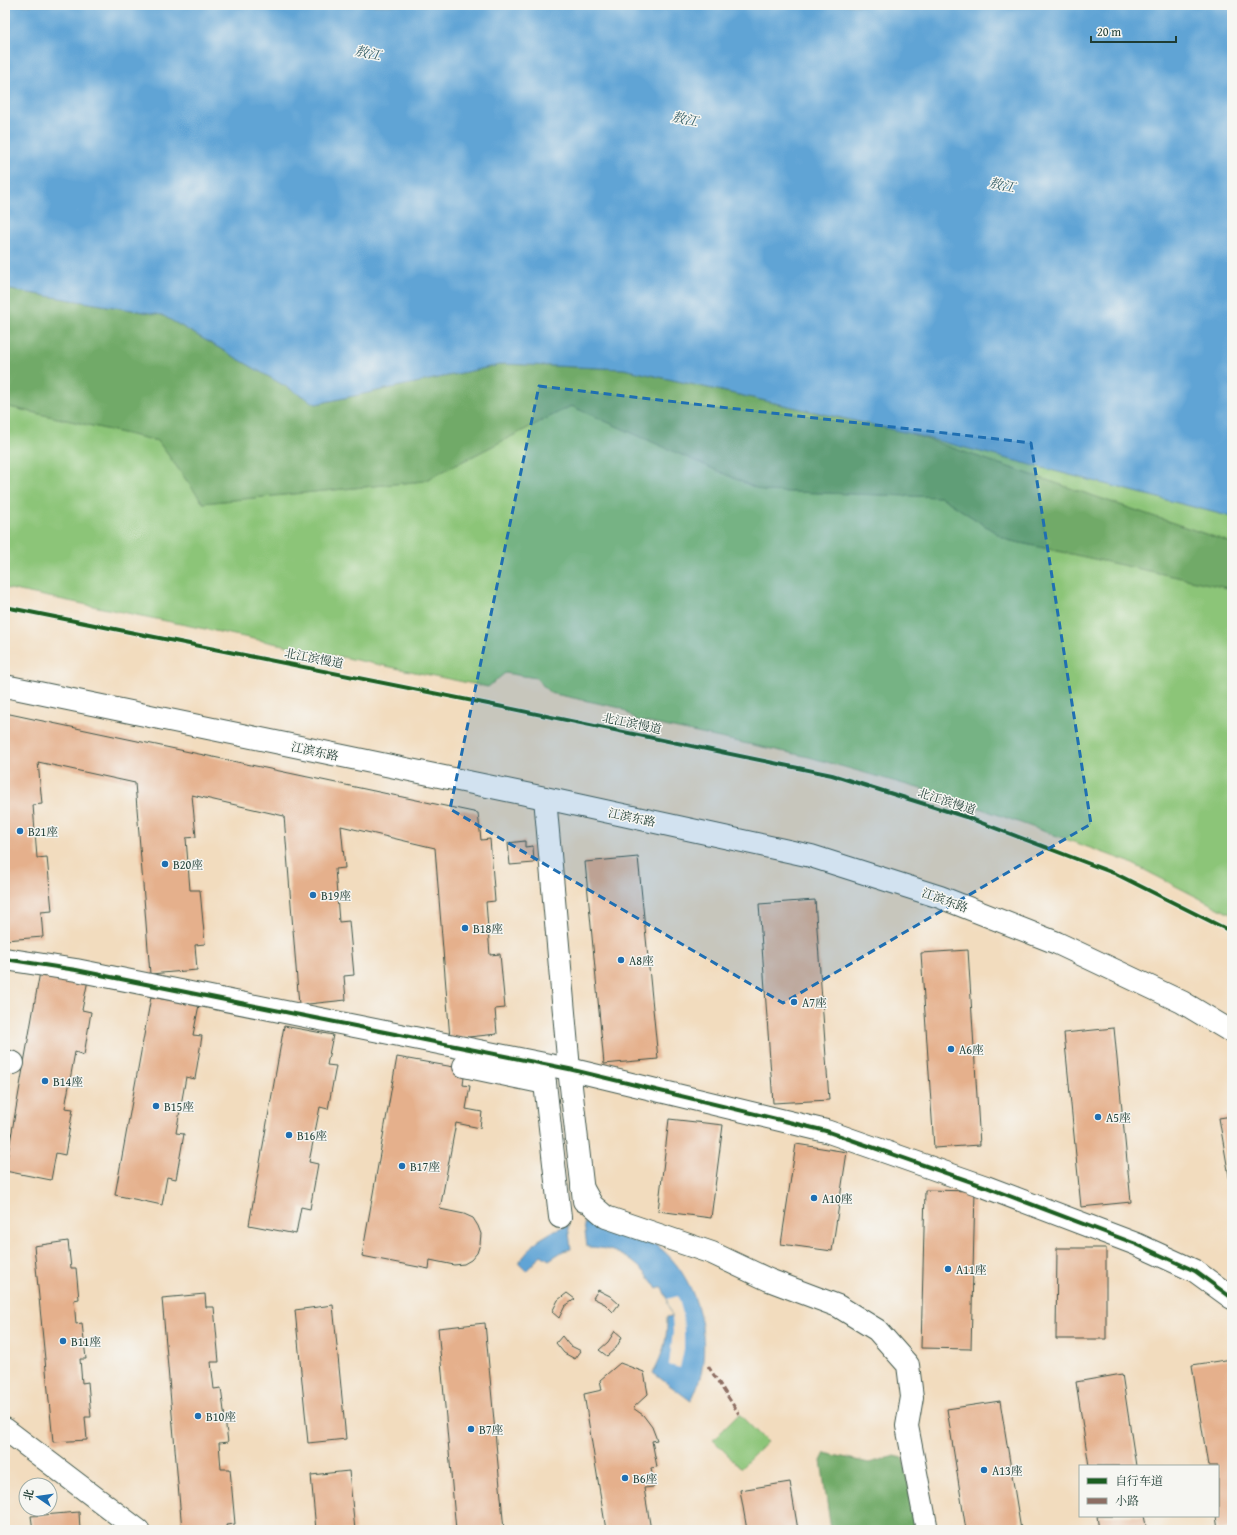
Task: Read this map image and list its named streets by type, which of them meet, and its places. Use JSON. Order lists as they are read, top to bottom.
{
  "streets": {
    "street": ["江滨东路"],
    "cycle path": ["北江滨慢道"]
  },
  "water": ["敖江"],
  "places": [
    "B21座",
    "B20座",
    "B19座",
    "B18座",
    "A8座",
    "A7座",
    "A6座",
    "B14座",
    "B15座",
    "A5座",
    "B16座",
    "B17座",
    "A10座",
    "A11座",
    "B11座",
    "B10座",
    "B7座",
    "A13座",
    "B6座"
  ],
  "legend": ["自行车道", "小路"],
  "scale_bar": "20 m",
  "north": "left"
}
